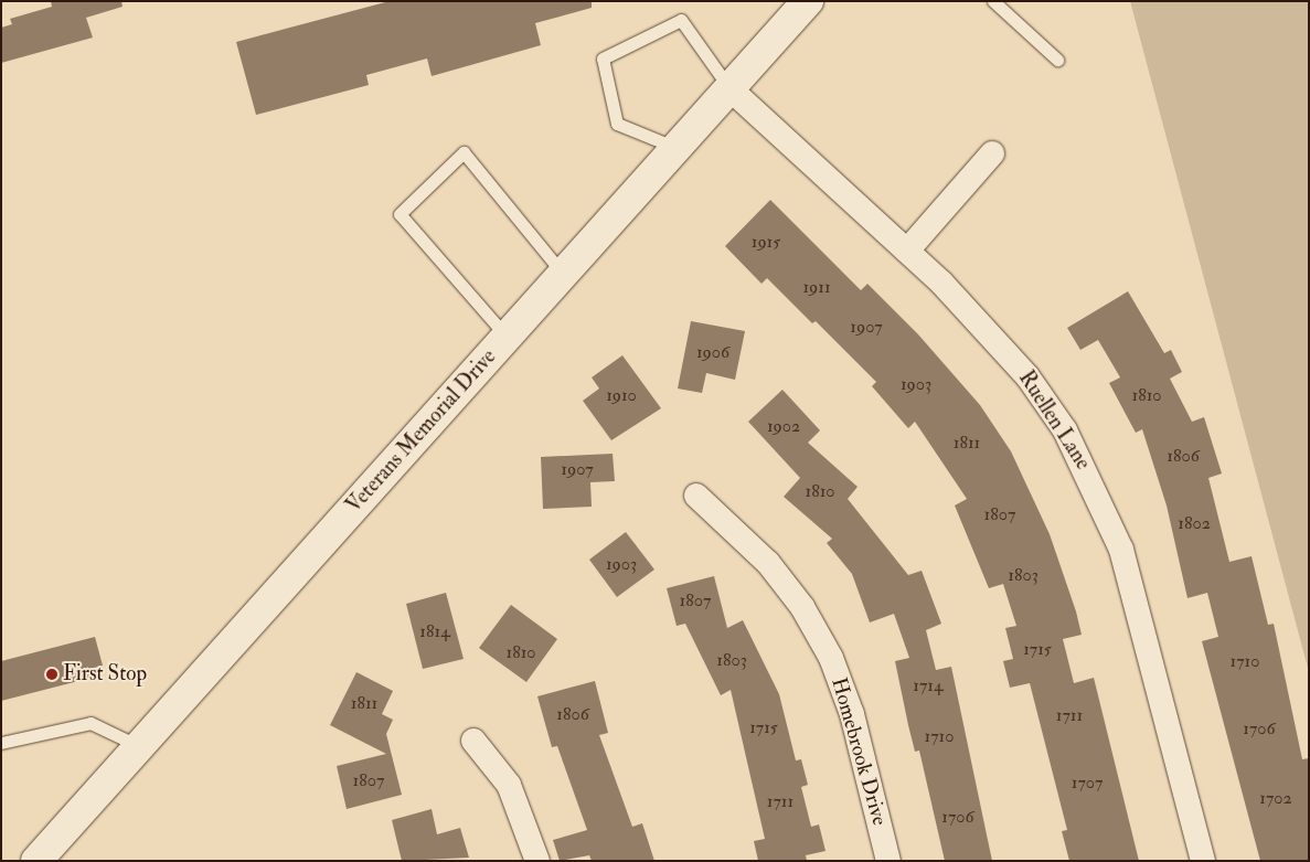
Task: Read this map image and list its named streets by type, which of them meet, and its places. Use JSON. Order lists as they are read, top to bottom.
{
  "streets": {
    "main road": ["Veterans Memorial Drive"],
    "street": ["Ruellen Lane", "Homebrook Drive"]
  },
  "crossings": [
    ["Ruellen Lane", "Veterans Memorial Drive"]
  ],
  "places": ["First Stop"],
  "house_numbers": [
    "1915",
    "1911",
    "1907",
    "1906",
    "1903",
    "1910",
    "1810",
    "1902",
    "1811",
    "1806",
    "1907",
    "1810",
    "1807",
    "1802",
    "1903",
    "1803",
    "1807",
    "1814",
    "1715",
    "1810",
    "1803",
    "1710",
    "1714",
    "1811",
    "1806",
    "1711",
    "1715",
    "1706",
    "1710",
    "1807",
    "1707",
    "1702",
    "1711",
    "1706"
  ]
}
